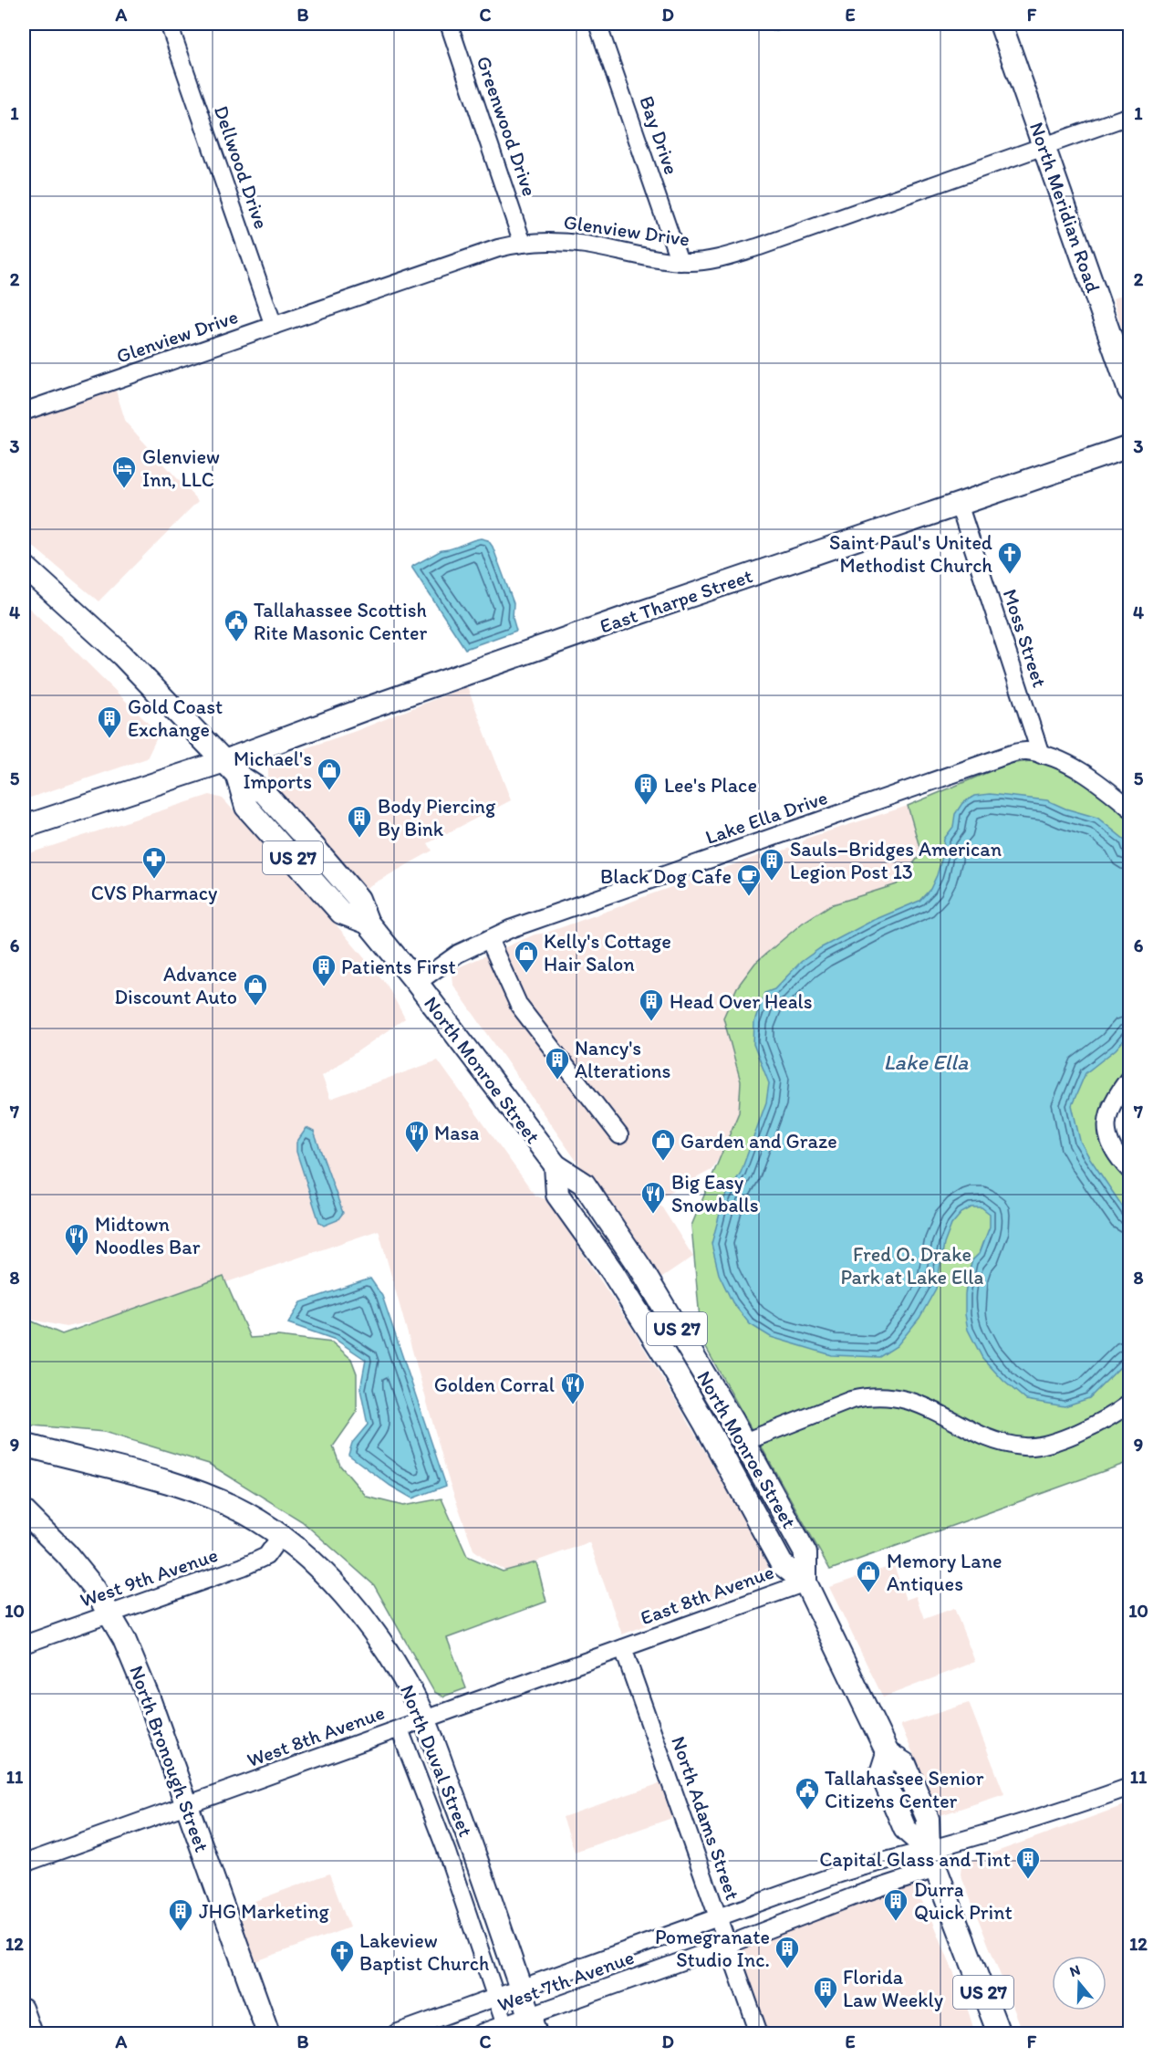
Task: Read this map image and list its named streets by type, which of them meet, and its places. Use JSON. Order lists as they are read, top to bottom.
{
  "streets": {
    "main road": [
      "North Meridian Road",
      "East Tharpe Street",
      "US 27",
      "North Monroe Street",
      "North Bronough Street",
      "North Duval Street"
    ],
    "street": [
      "Greenwood Drive",
      "Bay Drive",
      "Dellwood Drive",
      "Glenview Drive",
      "Moss Street",
      "Lake Ella Drive",
      "West 9th Avenue",
      "East 8th Avenue",
      "West 8th Avenue",
      "North Adams Street",
      "West 7th Avenue"
    ]
  },
  "crossings": [
    ["Greenwood Drive", "Glenview Drive"],
    ["Bay Drive", "Glenview Drive"],
    ["Dellwood Drive", "Glenview Drive"],
    ["North Meridian Road", "Glenview Drive"],
    ["East Tharpe Street", "Moss Street"],
    ["East Tharpe Street", "North Monroe Street"],
    ["Moss Street", "Lake Ella Drive"],
    ["Lake Ella Drive", "North Monroe Street"],
    ["North Monroe Street", "East 8th Avenue"],
    ["North Monroe Street", "West 7th Avenue"],
    ["West 9th Avenue", "North Bronough Street"],
    ["West 9th Avenue", "North Duval Street"],
    ["East 8th Avenue", "West 8th Avenue"],
    ["East 8th Avenue", "North Adams Street"],
    ["West 8th Avenue", "North Bronough Street"],
    ["West 8th Avenue", "North Duval Street"],
    ["West 8th Avenue", "North Adams Street"],
    ["North Duval Street", "West 7th Avenue"],
    ["North Adams Street", "West 7th Avenue"]
  ],
  "water": ["Lake Ella"],
  "parks": ["Fred O. Drake Park at Lake Ella"],
  "places": {
    "hotel": ["Glenview Inn, LLC"],
    "church": ["Saint Paul's United Methodist Church", "Lakeview Baptist Church"],
    "public building": ["Tallahassee Scottish Rite Masonic Center", "Tallahassee Senior Citizens Center"],
    "building": [
      "Gold Coast Exchange",
      "Lee's Place",
      "Body Piercing By Bink",
      "Sauls–Bridges American Legion Post 13",
      "Patients First",
      "Head Over Heals",
      "Nancy's Alterations",
      "Capital Glass and Tint",
      "Durra Quick Print",
      "JHG Marketing",
      "Pomegranate Studio Inc.",
      "Florida Law Weekly"
    ],
    "shop": [
      "Michael's Imports",
      "Kelly's Cottage Hair Salon",
      "Advance Discount Auto",
      "Garden and Graze",
      "Memory Lane Antiques"
    ],
    "pharmacy": ["CVS Pharmacy"],
    "cafe": ["Black Dog Cafe"],
    "restaurant": [
      "Masa",
      "Big Easy Snowballs",
      "Midtown Noodles Bar",
      "Golden Corral"
    ]
  },
  "north": "top",
  "grid": {
    "columns": [
      "A",
      "B",
      "C",
      "D",
      "E",
      "F"
    ],
    "rows": [
      "1",
      "2",
      "3",
      "4",
      "5",
      "6",
      "7",
      "8",
      "9",
      "10",
      "11",
      "12"
    ]
  }
}
